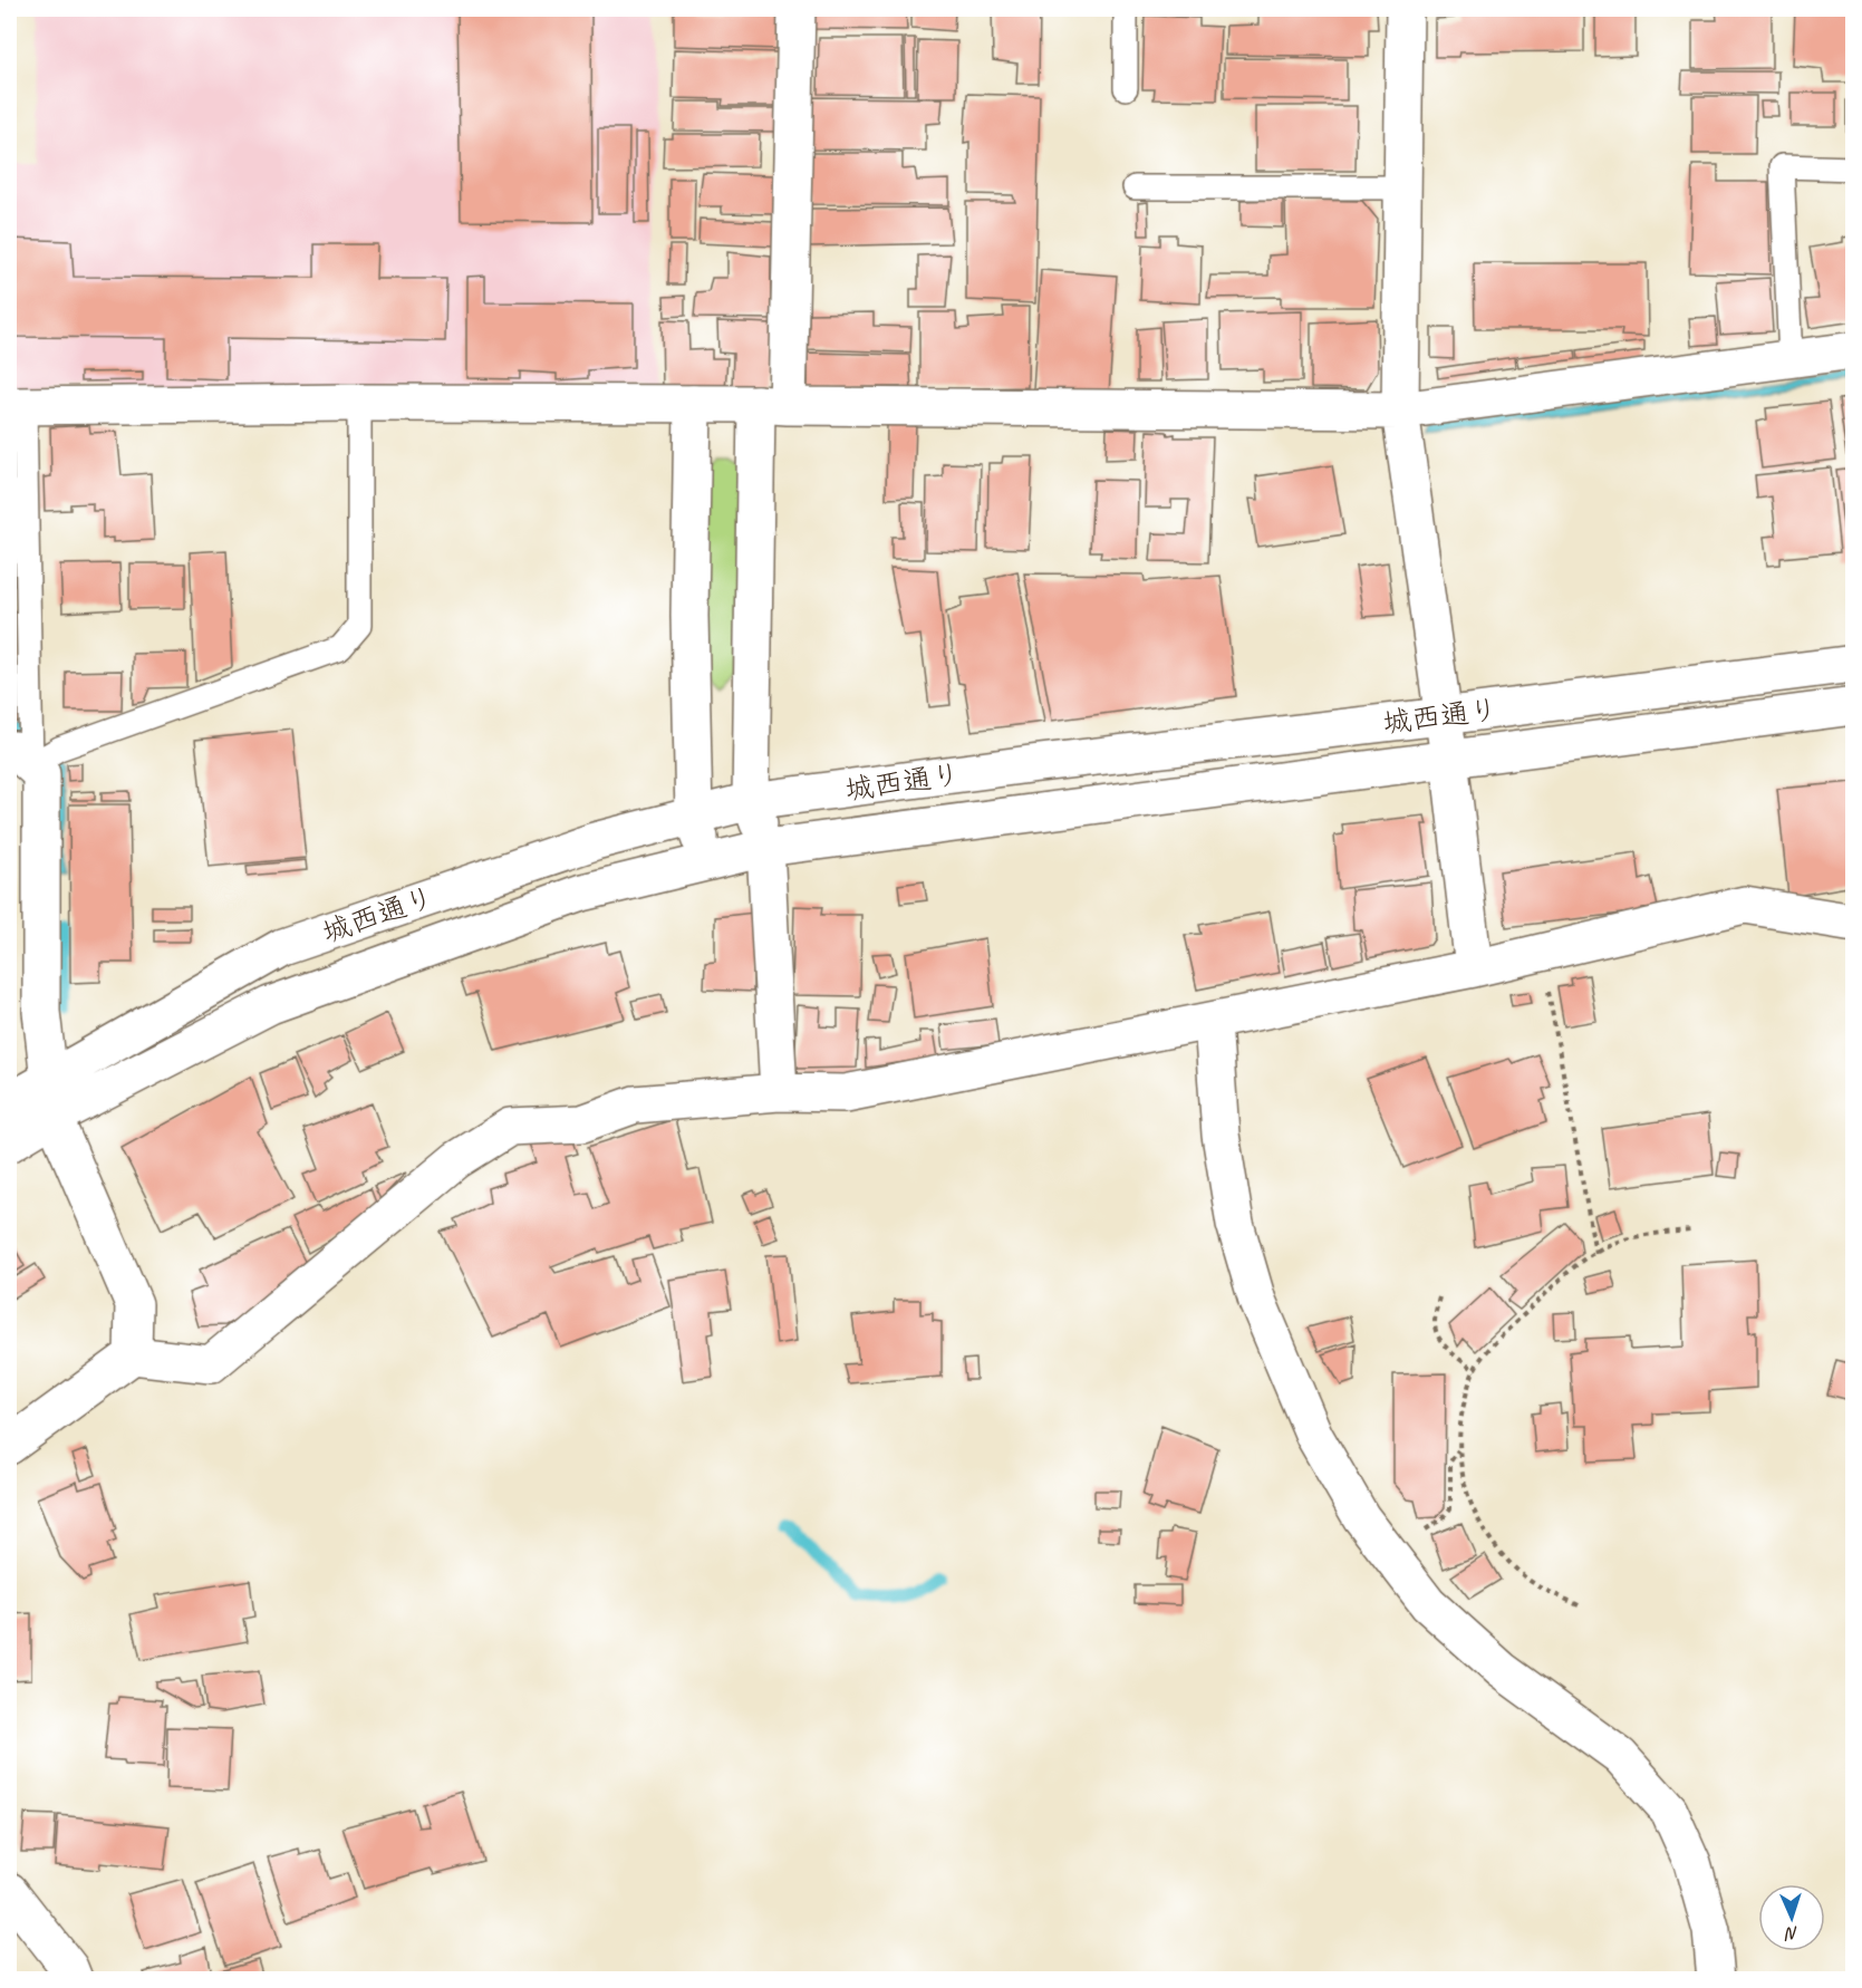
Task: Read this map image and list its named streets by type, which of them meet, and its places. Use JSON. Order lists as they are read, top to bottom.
{
  "streets": {
    "street": ["城西通り"]
  },
  "north": "bottom"
}
